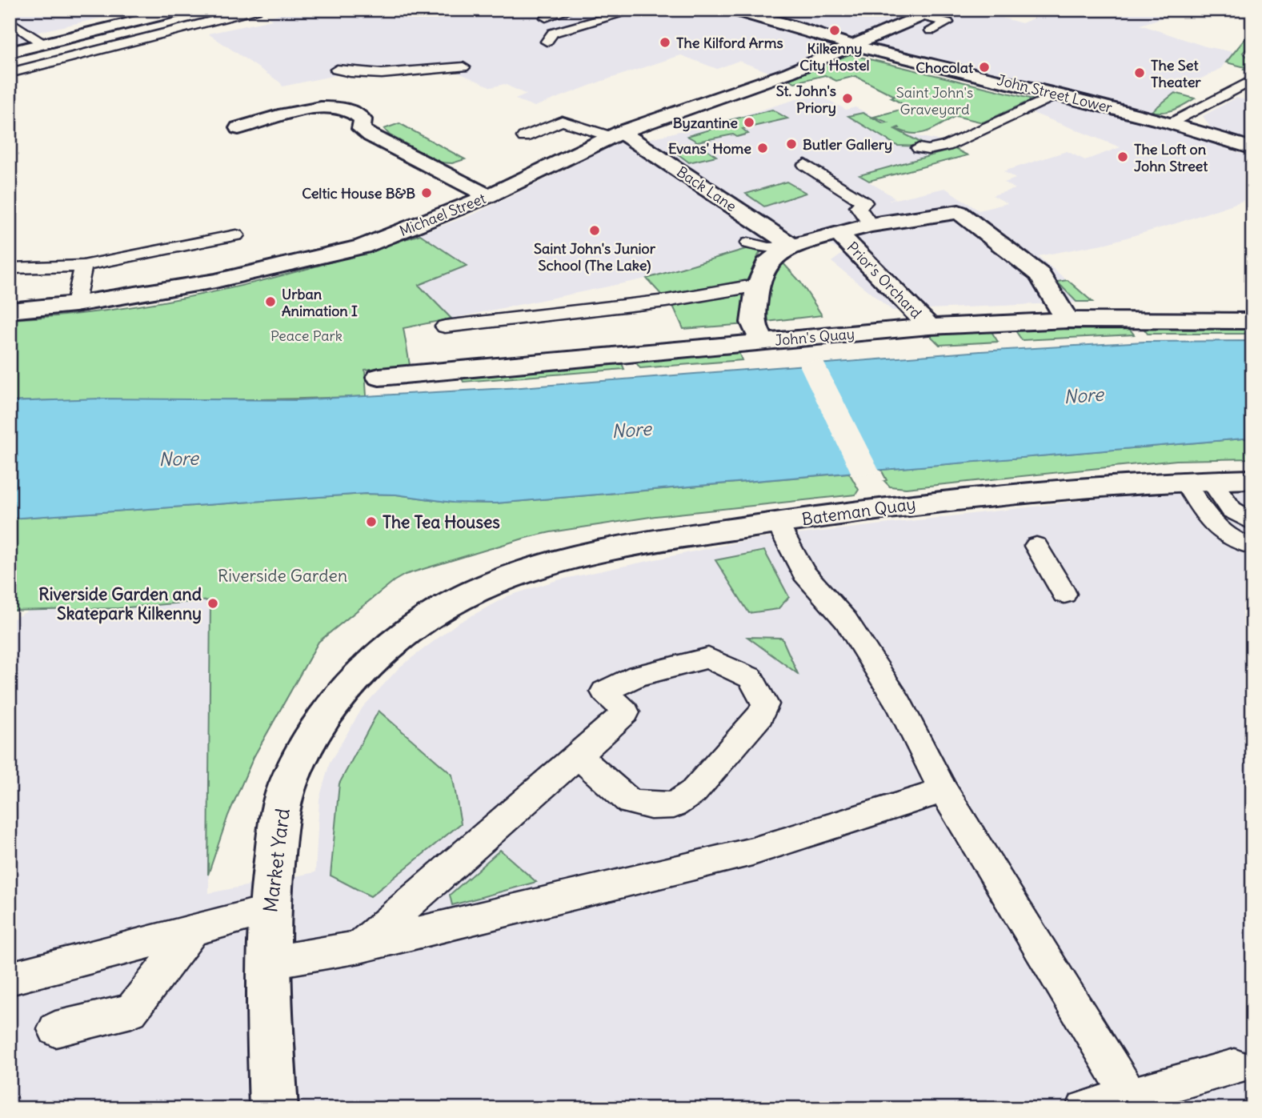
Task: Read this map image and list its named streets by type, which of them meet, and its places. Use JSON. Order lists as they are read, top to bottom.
{
  "streets": {
    "street": [
      "John Street Lower",
      "Back Lane",
      "Michael Street",
      "Prior's Orchard",
      "John's Quay",
      "Bateman Quay",
      "Market Yard"
    ]
  },
  "crossings": [
    ["John Street Lower", "Michael Street"],
    ["Back Lane", "Michael Street"],
    ["Back Lane", "Prior's Orchard"],
    ["Prior's Orchard", "John's Quay"],
    ["Bateman Quay", "Market Yard"]
  ],
  "water": ["Nore"],
  "parks": ["Saint John's Graveyard", "Peace Park", "Riverside Garden"],
  "places": [
    "Kilkenny City Hostel",
    "The Kilford Arms",
    "Chocolat",
    "The Set Theater",
    "St. John's Priory",
    "Byzantine",
    "Butler Gallery",
    "Evans' Home",
    "The Loft on John Street",
    "Celtic House B&B",
    "Saint John's Junior School (The Lake)",
    "Urban Animation I",
    "The Tea Houses",
    "Riverside Garden and Skatepark Kilkenny"
  ]
}
